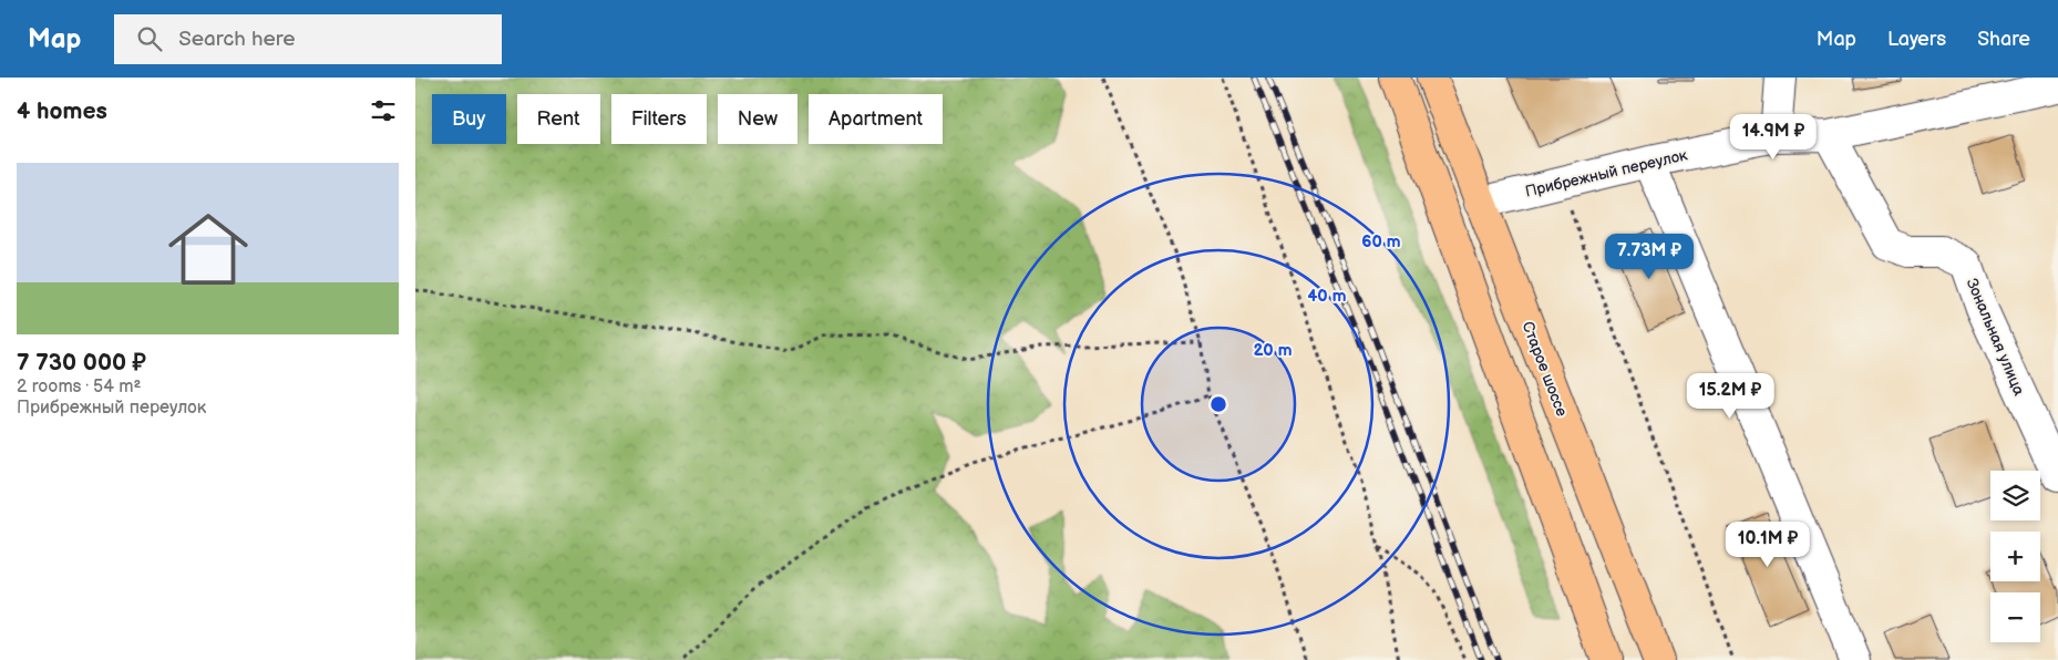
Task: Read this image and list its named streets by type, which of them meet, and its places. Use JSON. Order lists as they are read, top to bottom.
{
  "streets": {
    "highway": ["Старое шоссе"],
    "street": ["Прибрежный переулок", "Зональная улица"]
  },
  "crossings": [
    ["Прибрежный переулок", "Зональная улица"],
    ["Прибрежный переулок", "Старое шоссе"]
  ],
  "page": {
    "header": "Map",
    "search": "Search here",
    "nav": ["Map", "Layers", "Share"],
    "heading": "4 homes",
    "chip": [
      "Buy",
      "Rent",
      "Filters",
      "New",
      "Apartment"
    ],
    "price": [
      "14.9M ₽",
      "7.73M ₽",
      "15.2M ₽",
      "10.1M ₽"
    ],
    "list": [
      {
        "name": "7 730 000 ₽",
        "note": "2 rooms · 54 m² · Прибрежный переулок"
      }
    ],
    "map_buttons": ["+", "−"]
  },
  "rings": ["60 m", "40 m", "20 m"]
}
